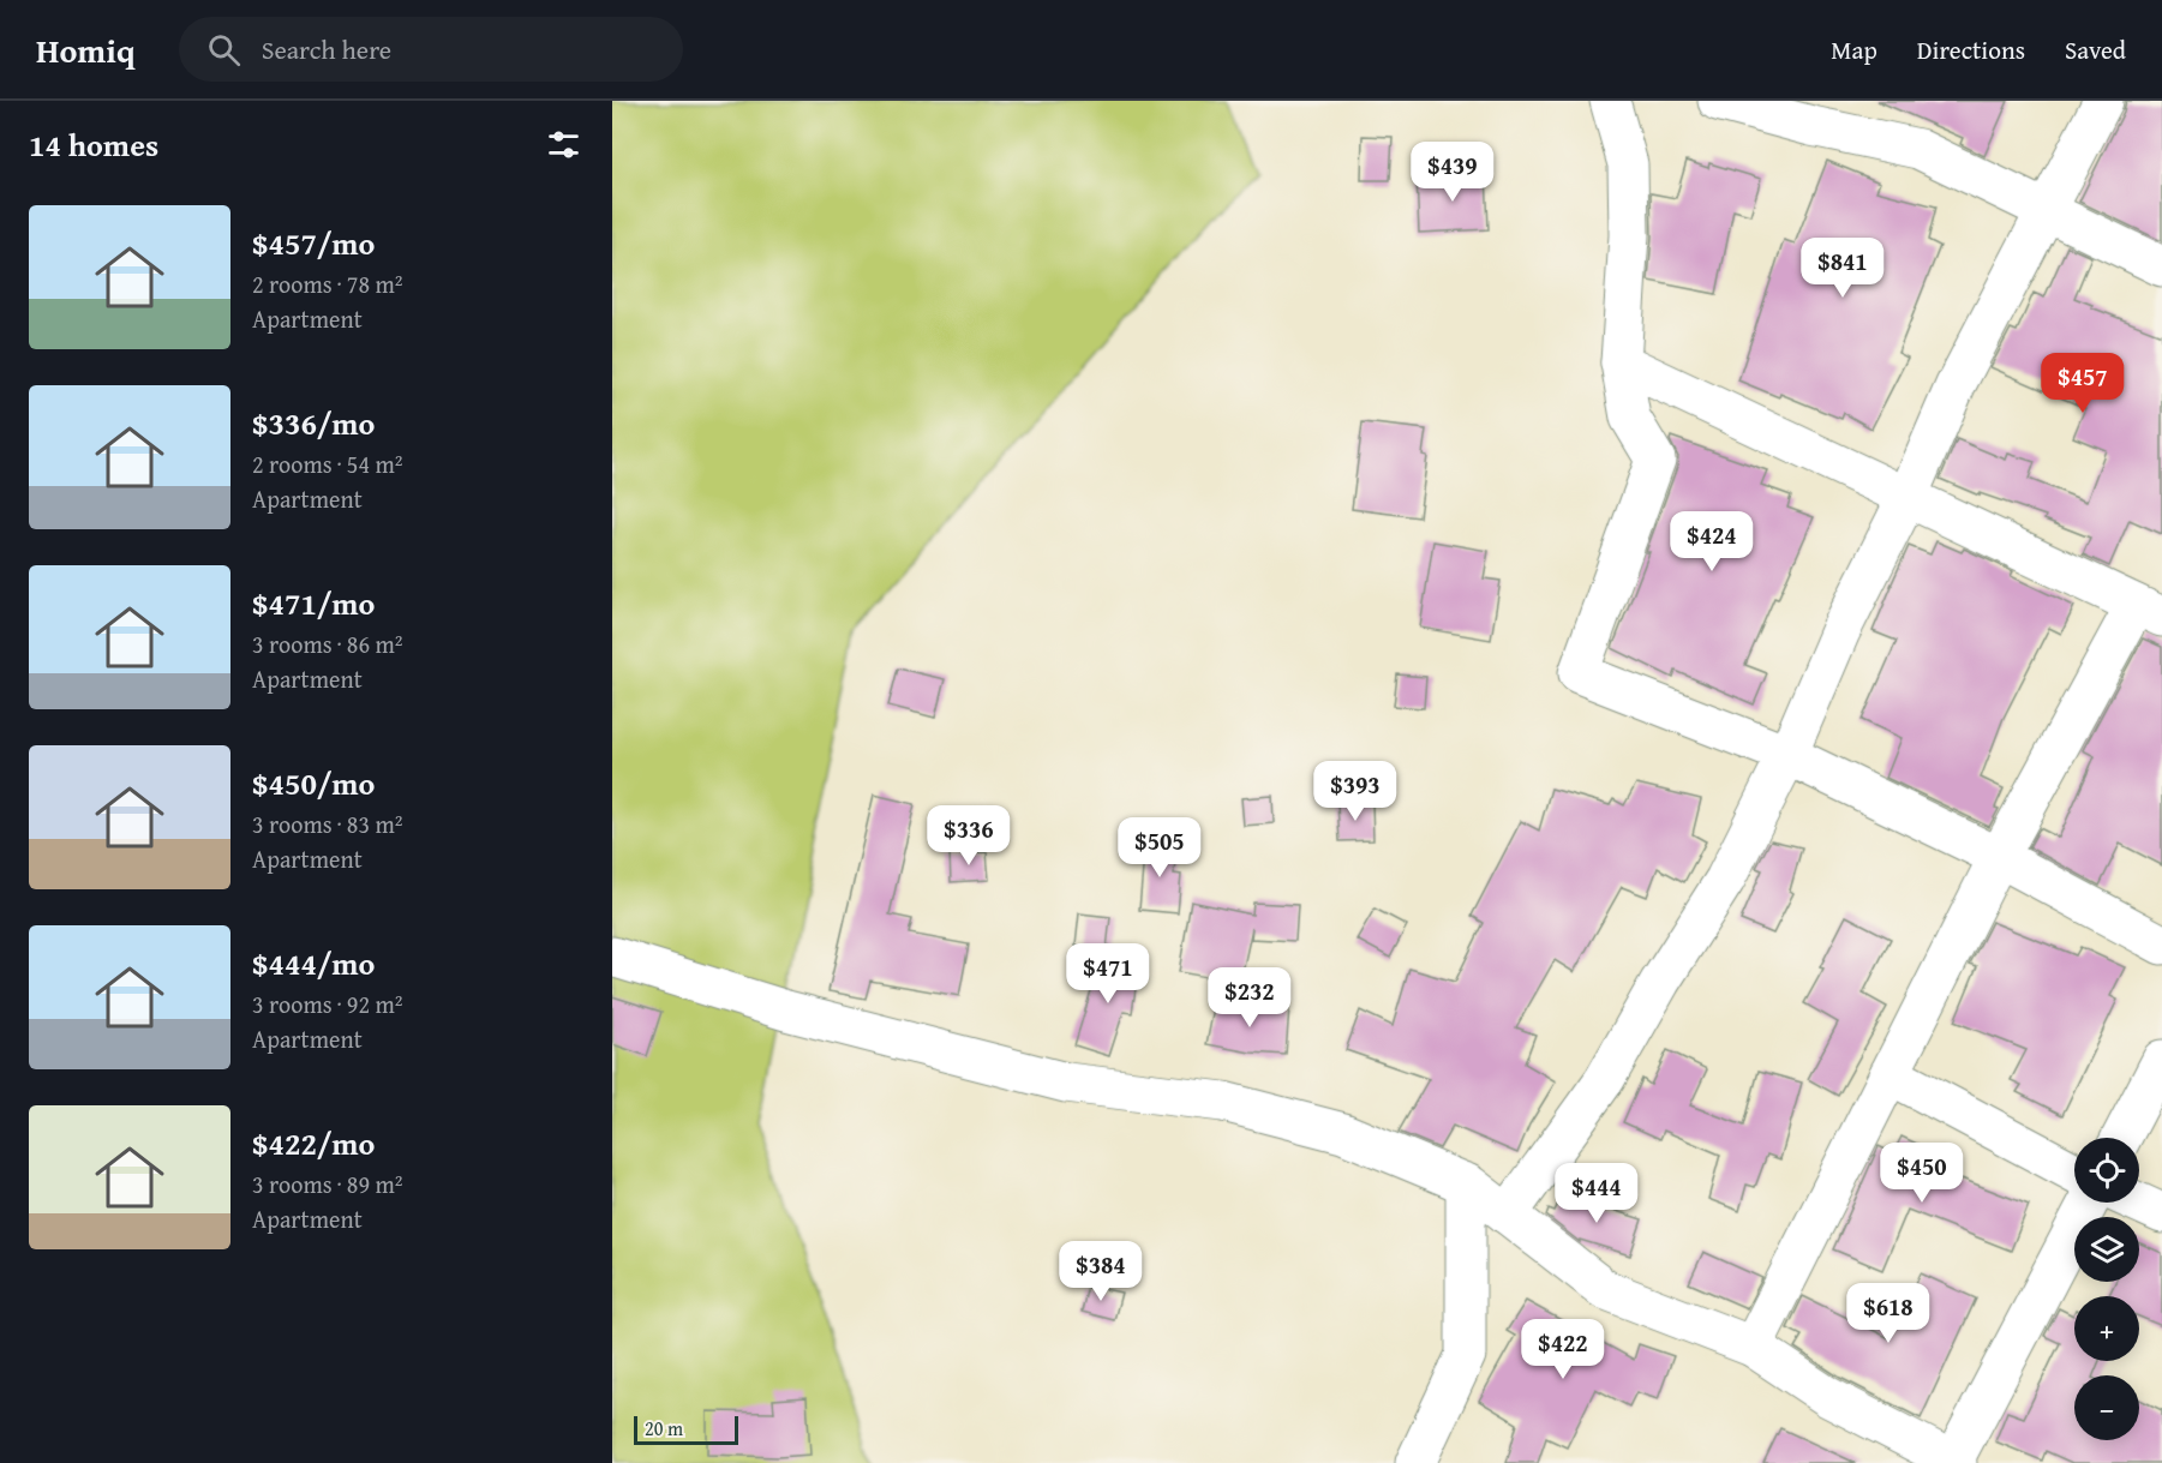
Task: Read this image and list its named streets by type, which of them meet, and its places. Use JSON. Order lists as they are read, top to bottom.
{
  "scale_bar": "20 m",
  "page": {
    "header": "Homiq",
    "search": "Search here",
    "nav": ["Map", "Directions", "Saved"],
    "heading": "14 homes",
    "price": [
      "$439",
      "$841",
      "$457",
      "$424",
      "$393",
      "$336",
      "$505",
      "$471",
      "$232",
      "$450",
      "$444",
      "$384",
      "$618",
      "$422"
    ],
    "list": [
      {
        "name": "$457/mo",
        "note": "2 rooms · 78 m² · Apartment"
      },
      {
        "name": "$336/mo",
        "note": "2 rooms · 54 m² · Apartment"
      },
      {
        "name": "$471/mo",
        "note": "3 rooms · 86 m² · Apartment"
      },
      {
        "name": "$450/mo",
        "note": "3 rooms · 83 m² · Apartment"
      },
      {
        "name": "$444/mo",
        "note": "3 rooms · 92 m² · Apartment"
      },
      {
        "name": "$422/mo",
        "note": "3 rooms · 89 m² · Apartment"
      }
    ],
    "map_buttons": ["+", "−"],
    "scale": "20 m"
  }
}
